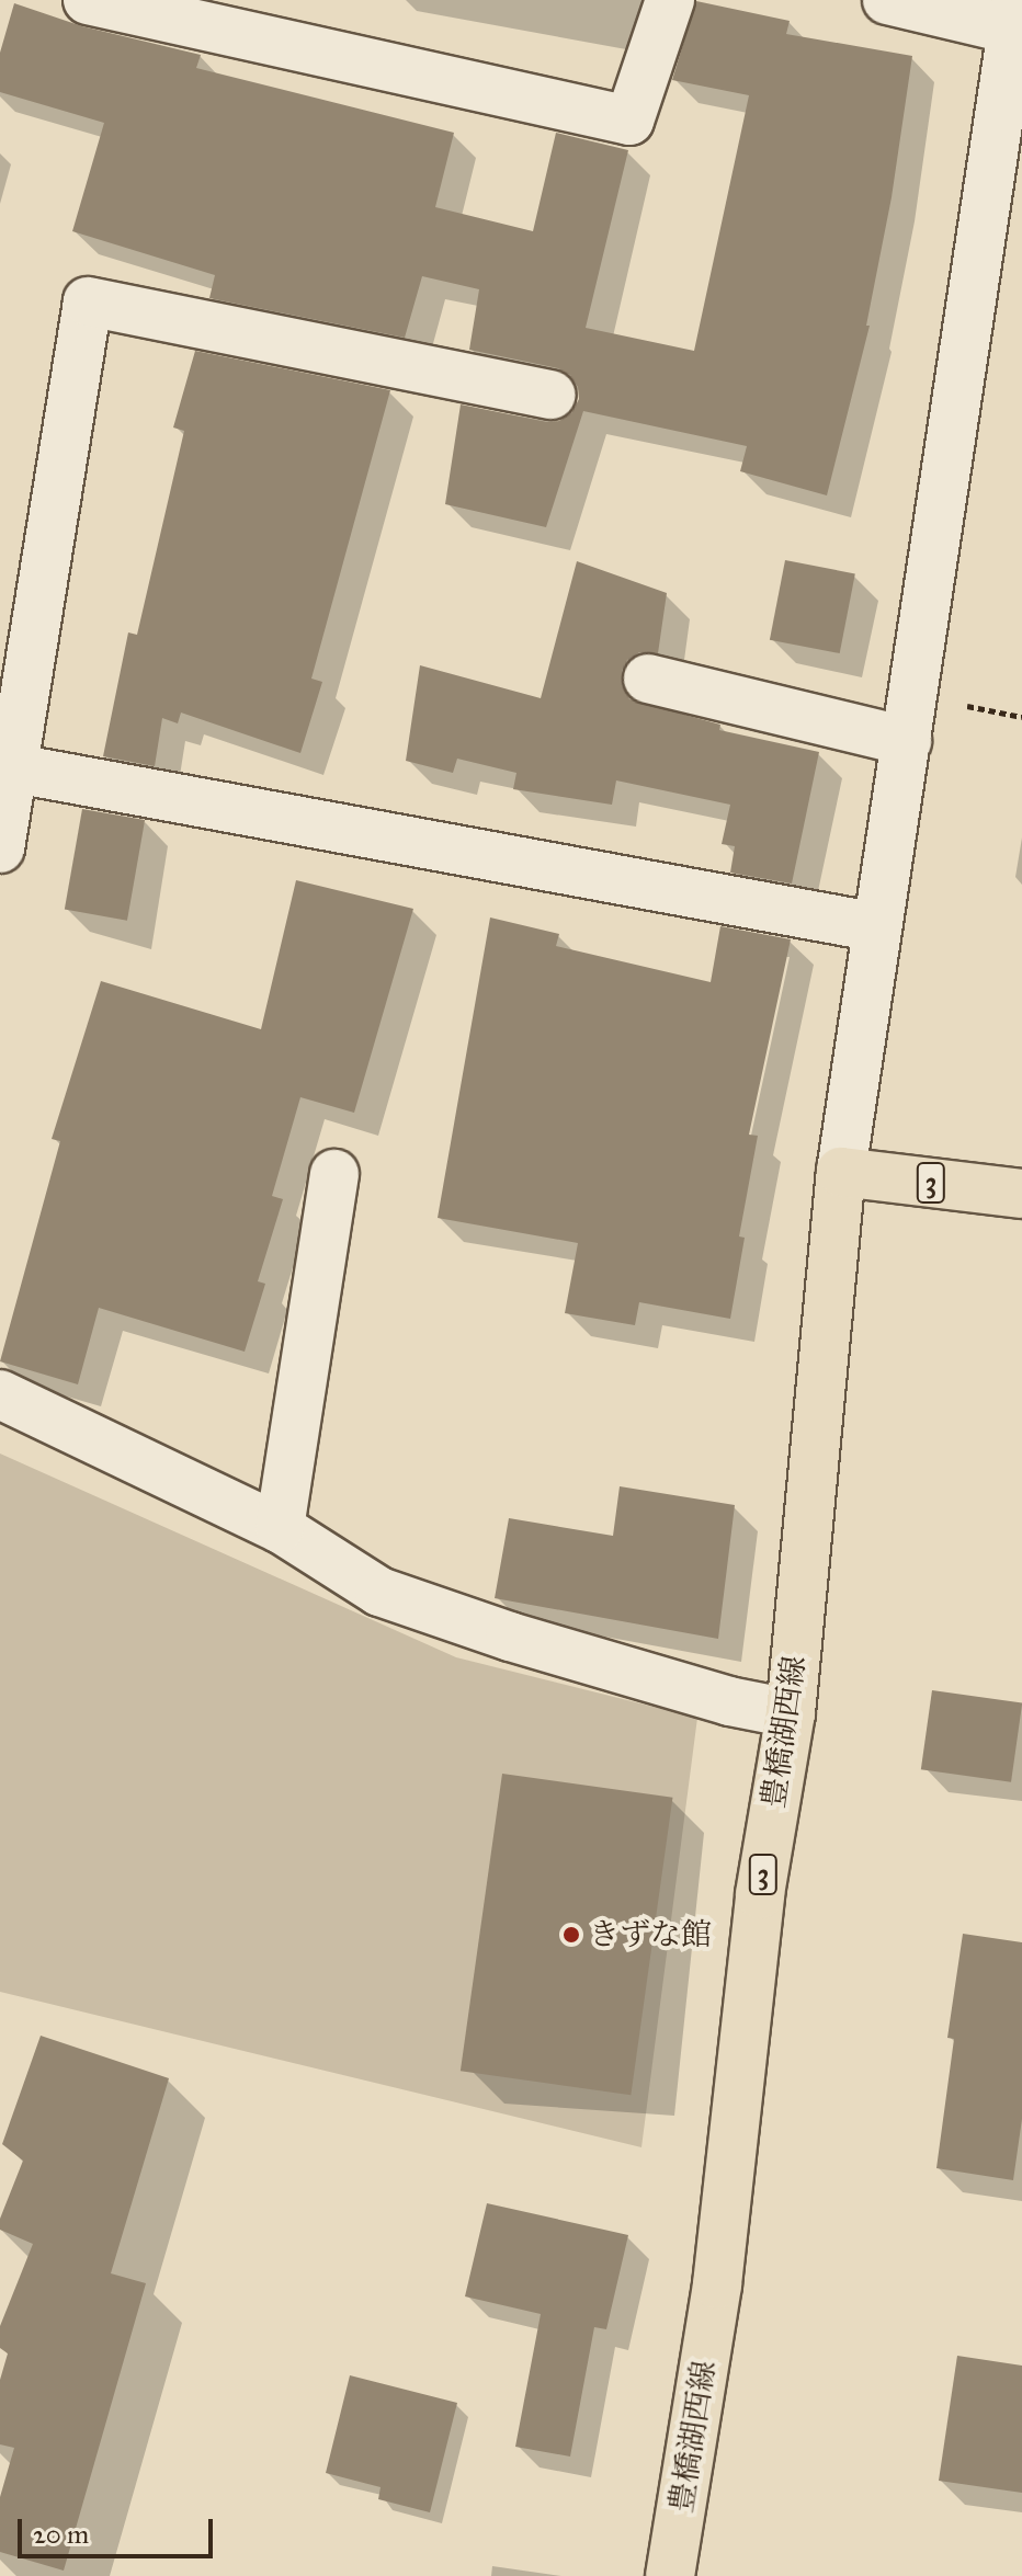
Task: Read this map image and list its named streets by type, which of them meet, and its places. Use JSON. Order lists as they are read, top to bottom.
{
  "streets": {
    "main road": ["3", "豊橋湖西線"]
  },
  "crossings": [
    ["3", "豊橋湖西線"]
  ],
  "places": ["きずな館"],
  "scale_bar": "20 m"
}
